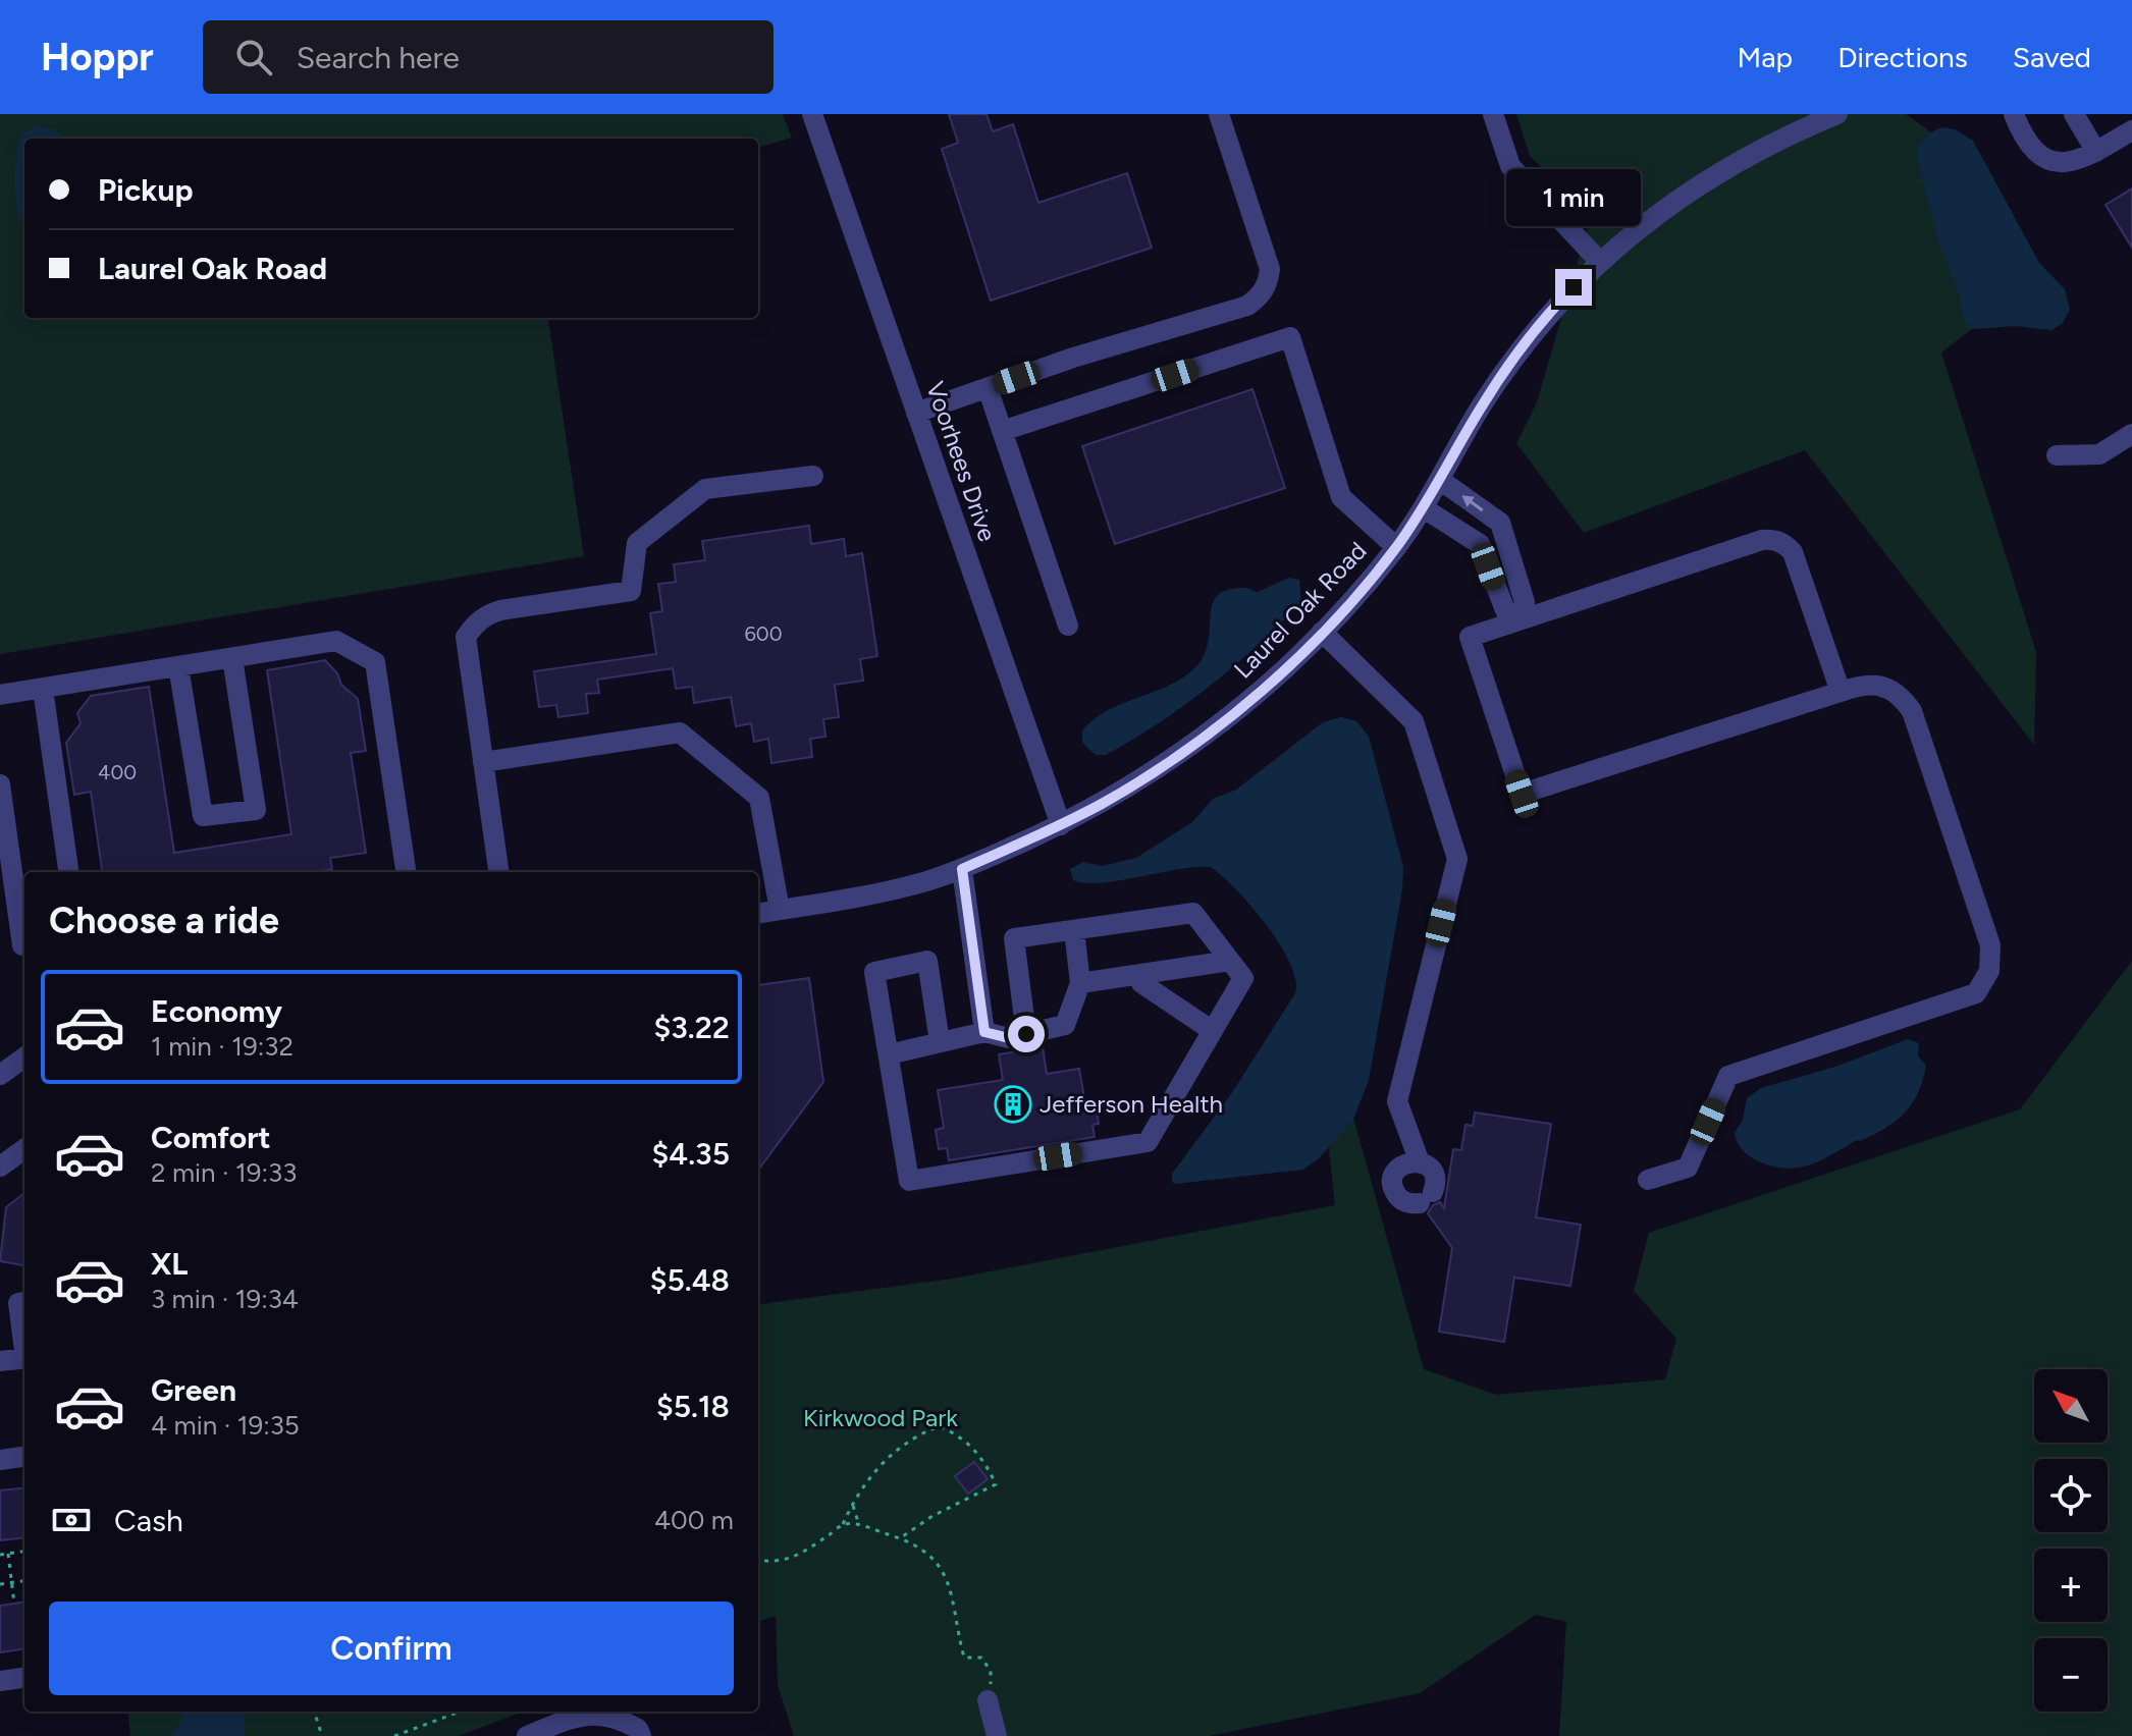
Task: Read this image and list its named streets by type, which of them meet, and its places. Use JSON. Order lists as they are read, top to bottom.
{
  "streets": {
    "street": ["Voorhees Drive", "Laurel Oak Road"]
  },
  "crossings": [
    ["Voorhees Drive", "Laurel Oak Road"]
  ],
  "parks": ["Kirkwood Park"],
  "places": {
    "building": ["Jefferson Health"]
  },
  "house_numbers": ["600", "400"],
  "north": "top left",
  "page": {
    "header": "Hoppr",
    "search": "Search here",
    "nav": ["Map", "Directions", "Saved"],
    "banner": ["Pickup", "Laurel Oak Road"],
    "bubble": "1 min",
    "heading": "Choose a ride",
    "list": [
      {
        "name": "Economy",
        "note": "1 min · 19:32",
        "value": "$3.22"
      },
      {
        "name": "Comfort",
        "note": "2 min · 19:33",
        "value": "$4.35"
      },
      {
        "name": "XL",
        "note": "3 min · 19:34",
        "value": "$5.48"
      },
      {
        "name": "Green",
        "note": "4 min · 19:35",
        "value": "$5.18"
      }
    ],
    "map_buttons": ["+", "−"],
    "pay": ["Cash", "400 m"],
    "buttons": "Confirm"
  }
}
